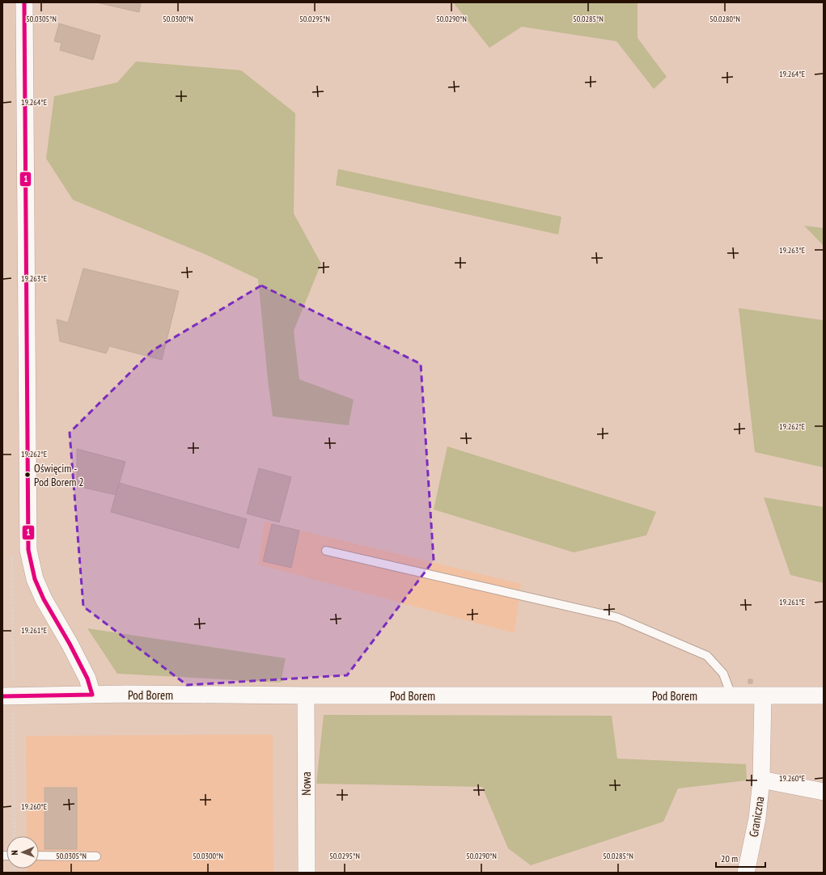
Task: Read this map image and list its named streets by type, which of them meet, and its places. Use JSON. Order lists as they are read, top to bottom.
{
  "streets": {
    "street": ["Pod Borem", "Nowa", "Graniczna"]
  },
  "crossings": [
    ["Pod Borem", "Nowa"],
    ["Pod Borem", "Graniczna"]
  ],
  "places": ["Oświęcim - Pod Borem 2"],
  "lines": ["transit line 1"],
  "scale_bar": "20 m",
  "north": "left",
  "coordinates": [
    "50.0305°N",
    "50.0300°N",
    "50.0295°N",
    "50.0290°N",
    "50.0285°N",
    "50.0280°N",
    "19.264°E",
    "19.263°E",
    "19.262°E",
    "19.261°E",
    "19.260°E"
  ]
}
